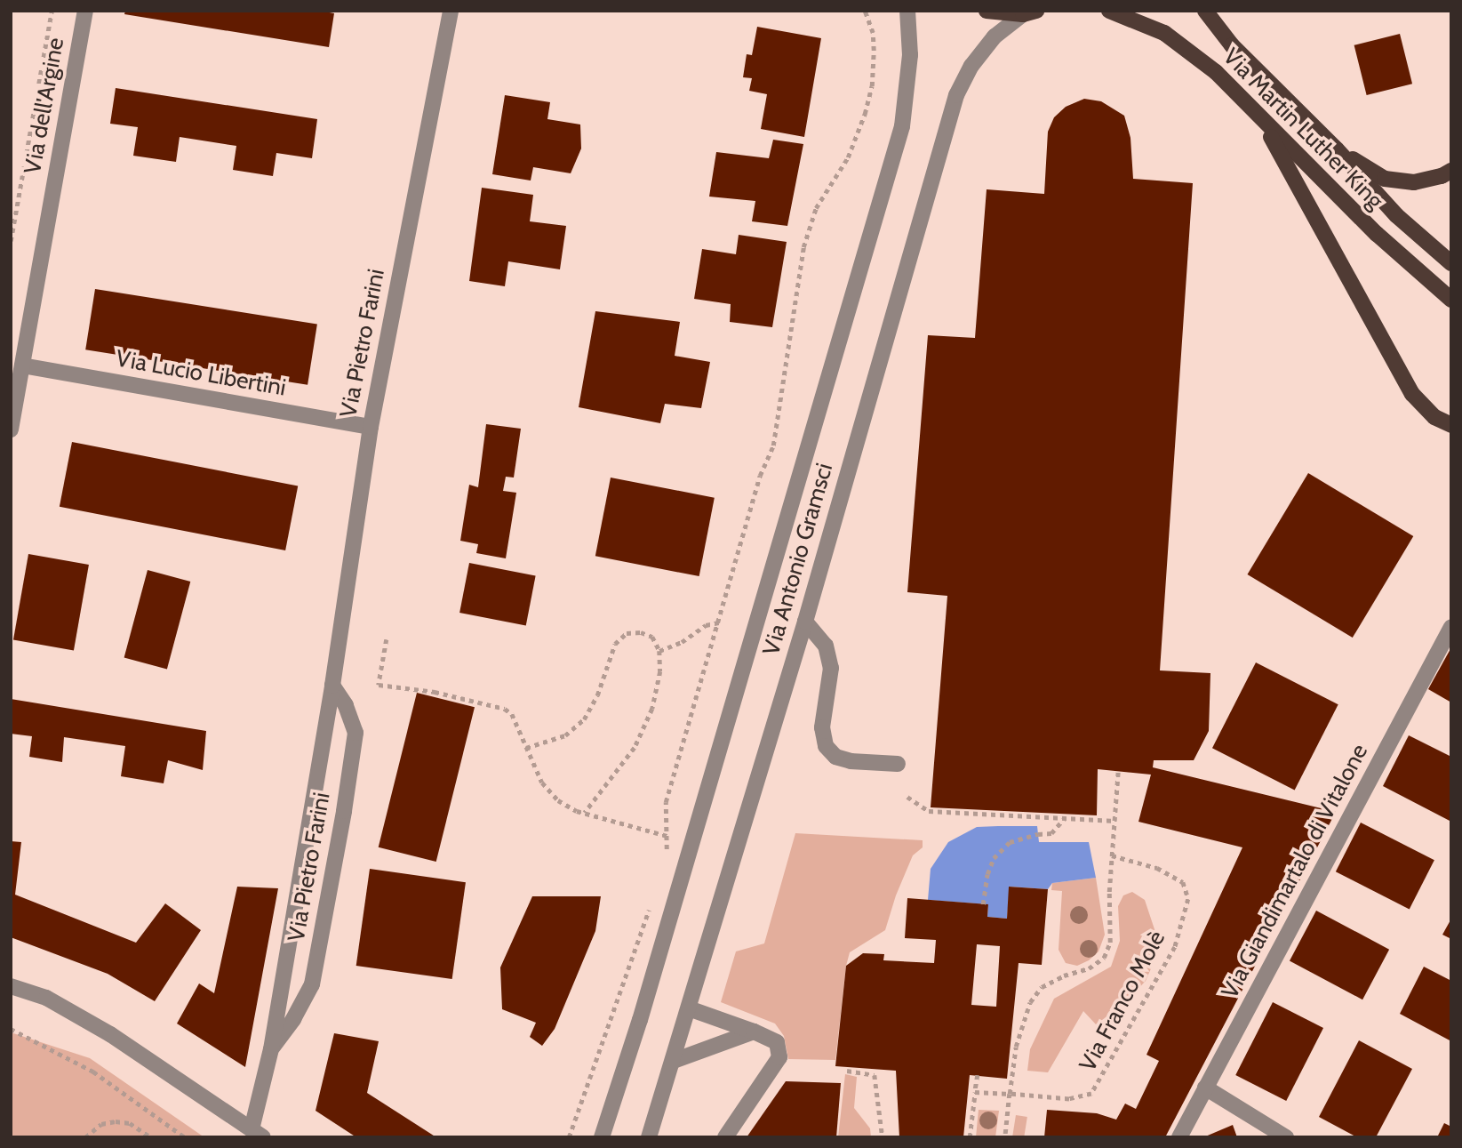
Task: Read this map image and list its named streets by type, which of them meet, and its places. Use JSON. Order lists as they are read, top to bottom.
{
  "streets": {
    "main road": ["Via Martin Luther King"],
    "street": [
      "Via dell'Argine",
      "Via Pietro Farini",
      "Via Lucio Libertini",
      "Via Antonio Gramsci",
      "Via Giandimartalo di Vitalone"
    ],
    "path": ["Via Franco Molè"]
  },
  "crossings": [
    ["Via dell'Argine", "Via Lucio Libertini"],
    ["Via Pietro Farini", "Via Lucio Libertini"]
  ]
}
